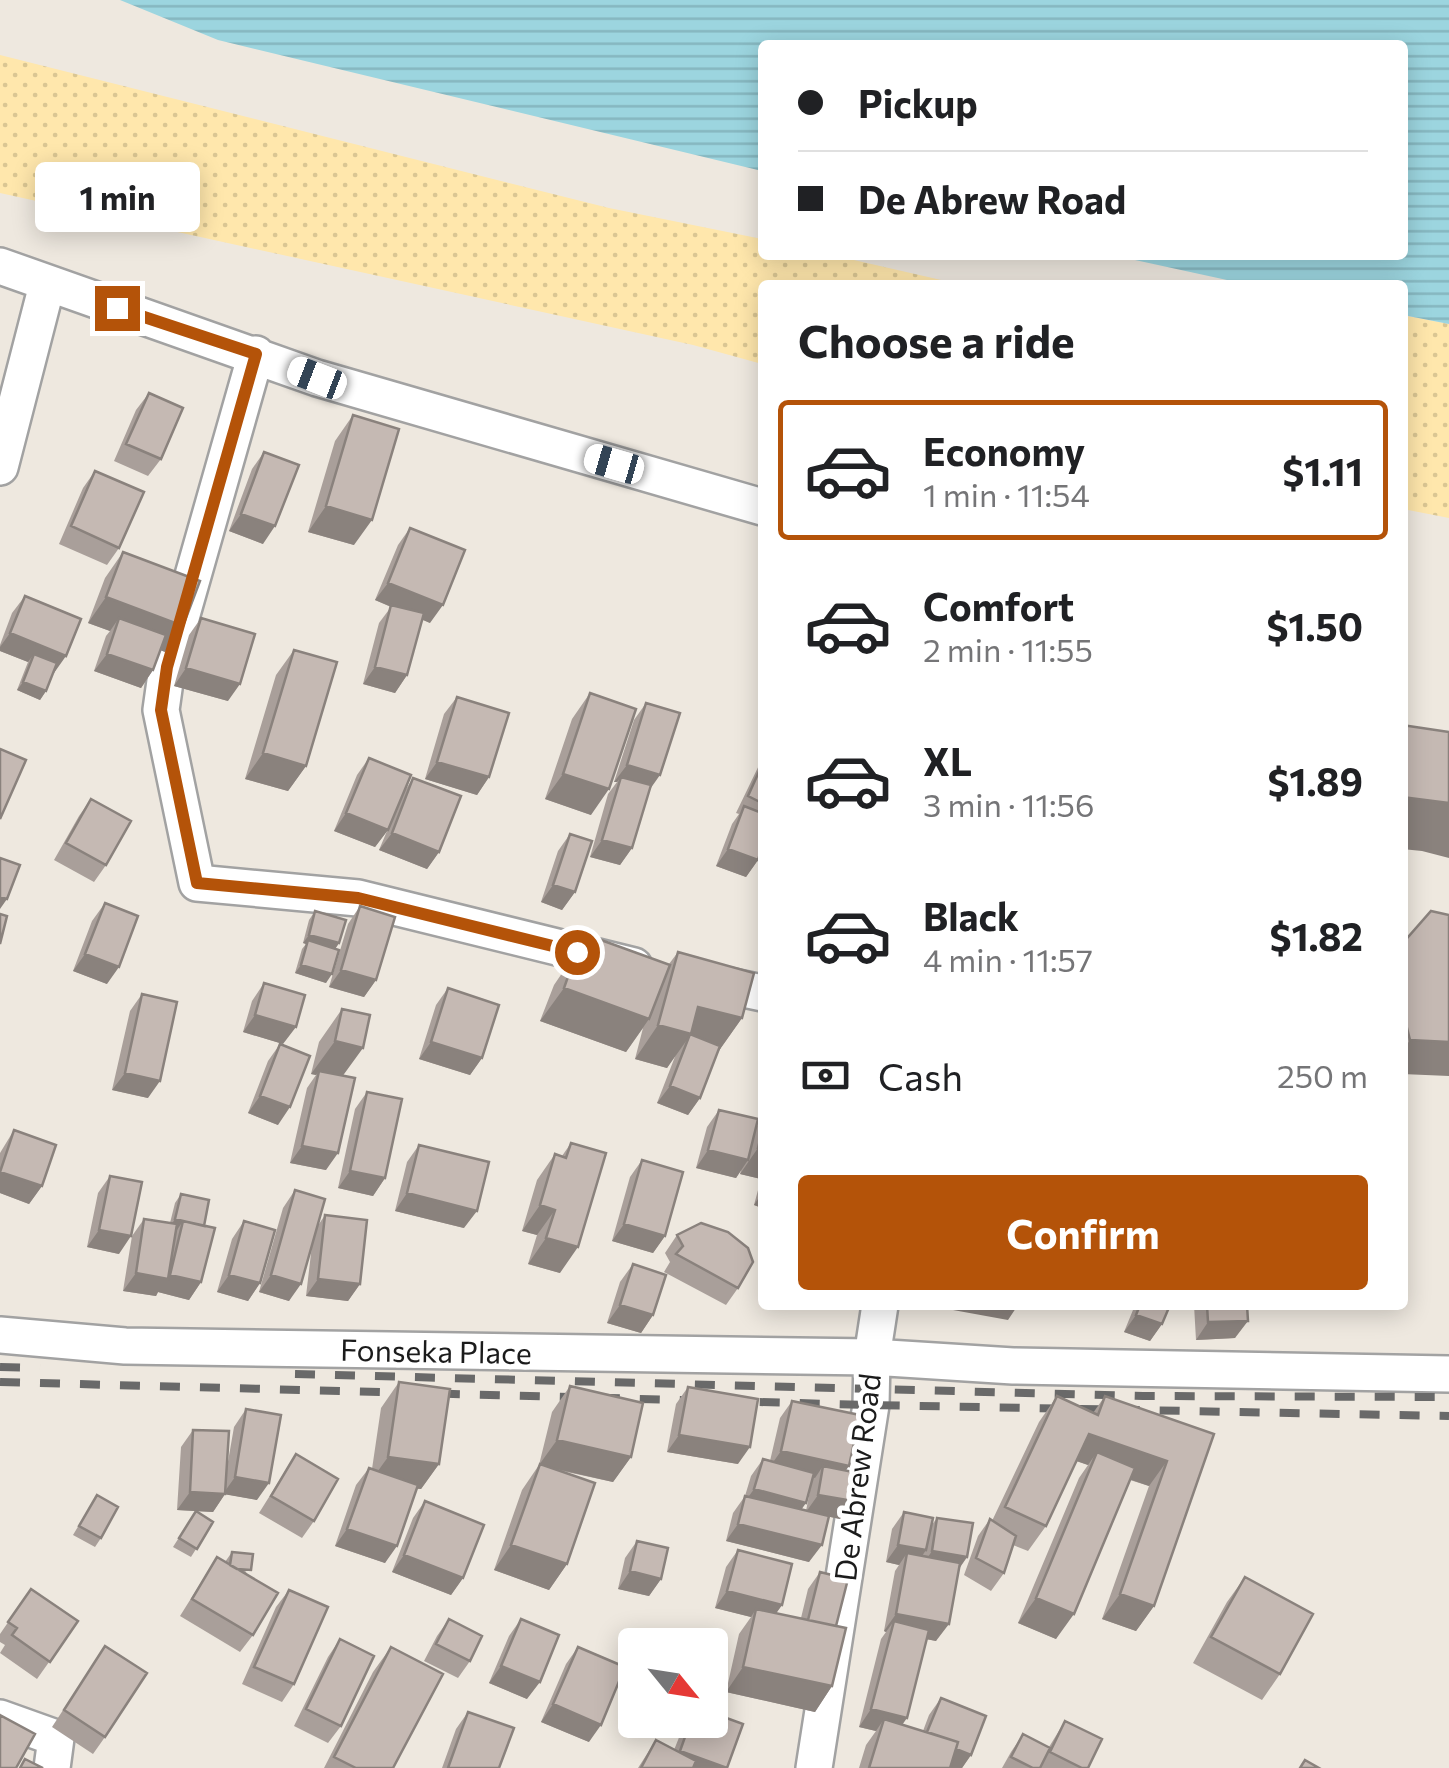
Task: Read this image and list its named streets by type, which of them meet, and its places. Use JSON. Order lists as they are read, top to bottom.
{
  "streets": {
    "street": ["Fonseka Place", "De Abrew Road"]
  },
  "crossings": [
    ["Fonseka Place", "De Abrew Road"]
  ],
  "north": "bottom right",
  "page": {
    "banner": ["Pickup", "De Abrew Road"],
    "bubble": "1 min",
    "heading": "Choose a ride",
    "list": [
      {
        "name": "Economy",
        "note": "1 min · 11:54",
        "value": "$1.11"
      },
      {
        "name": "Comfort",
        "note": "2 min · 11:55",
        "value": "$1.50"
      },
      {
        "name": "XL",
        "note": "3 min · 11:56",
        "value": "$1.89"
      },
      {
        "name": "Black",
        "note": "4 min · 11:57",
        "value": "$1.82"
      }
    ],
    "pay": ["Cash", "250 m"],
    "buttons": "Confirm"
  }
}
